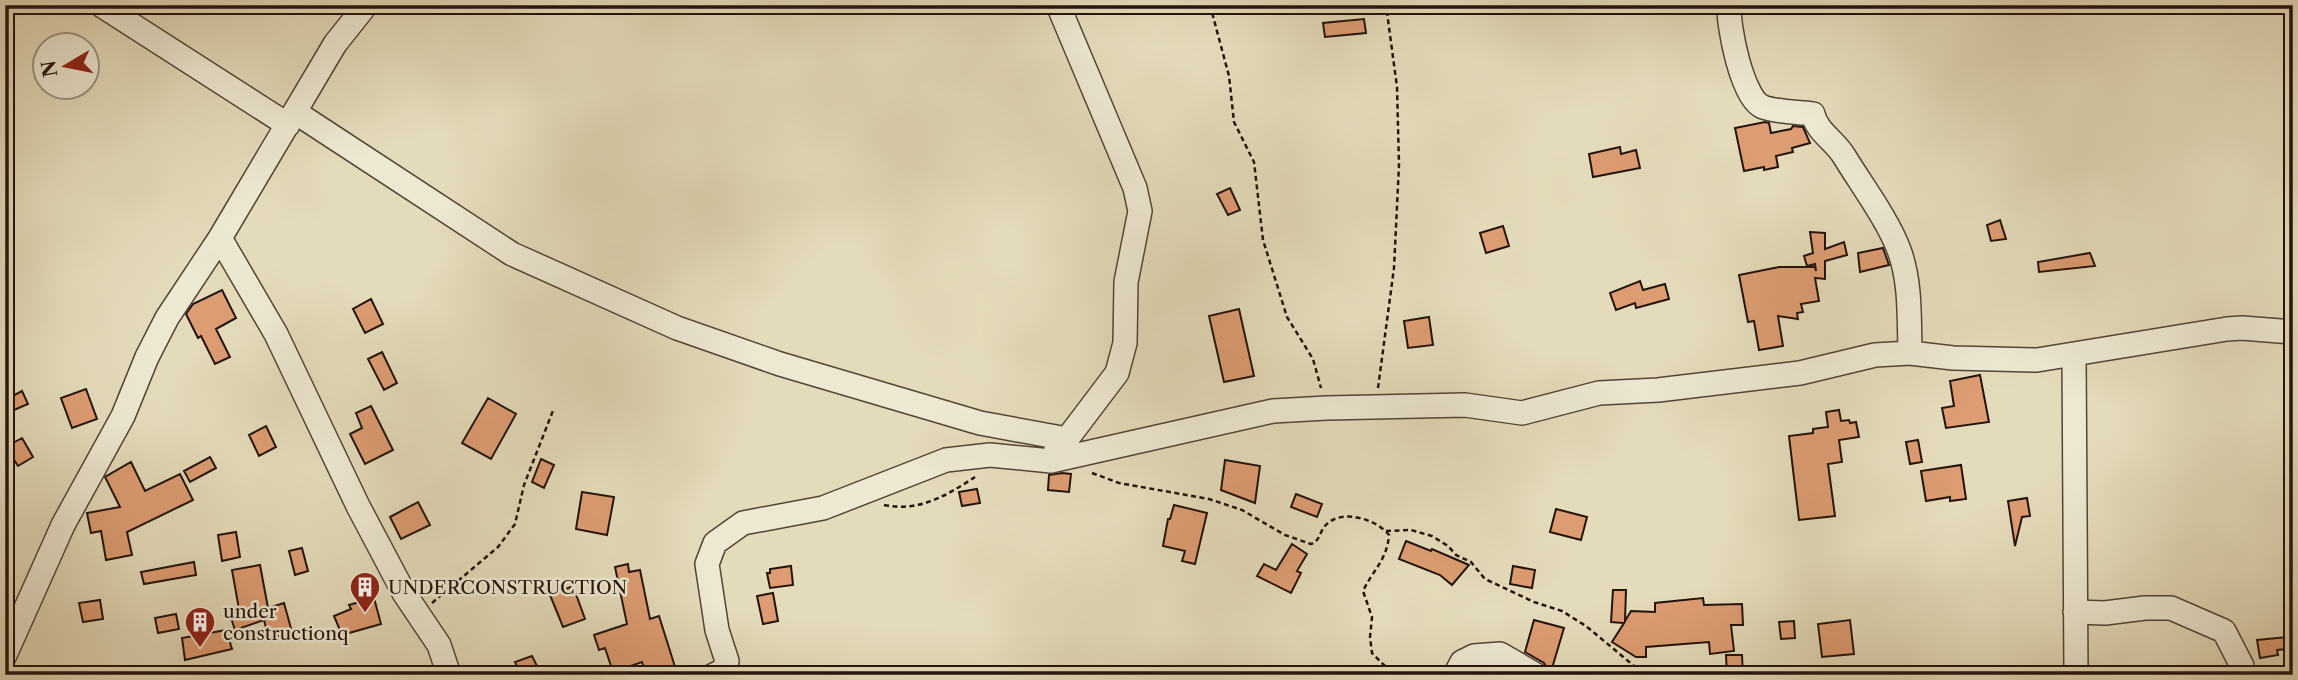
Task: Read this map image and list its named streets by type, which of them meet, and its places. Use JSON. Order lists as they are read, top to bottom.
{
  "places": {
    "building": ["UNDERCONSTRUCTION", "under constructionq"]
  },
  "north": "left"
}
